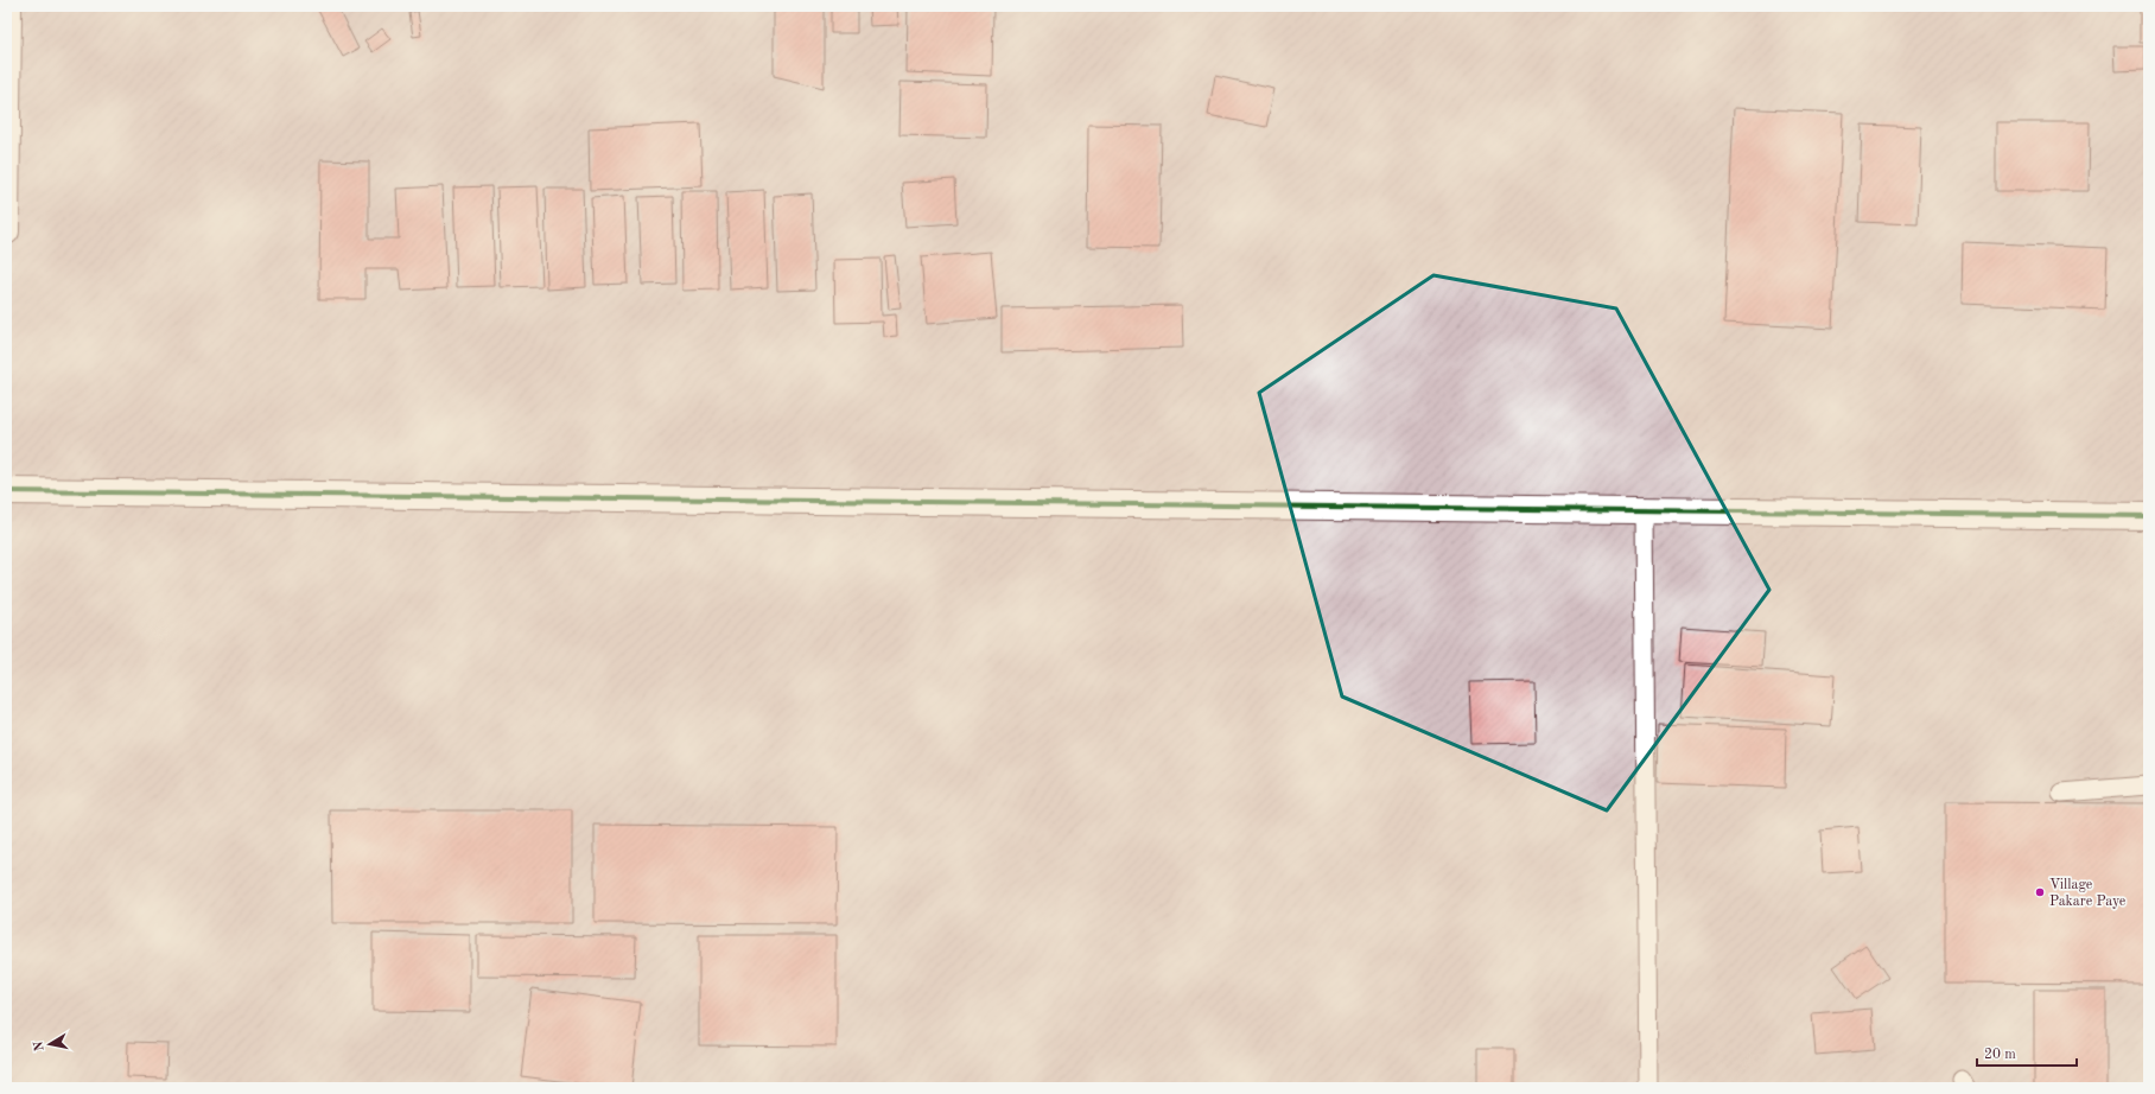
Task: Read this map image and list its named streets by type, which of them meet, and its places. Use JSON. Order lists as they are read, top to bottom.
{
  "places": ["Village Pakare Paye"],
  "scale_bar": "20 m",
  "north": "left"
}
